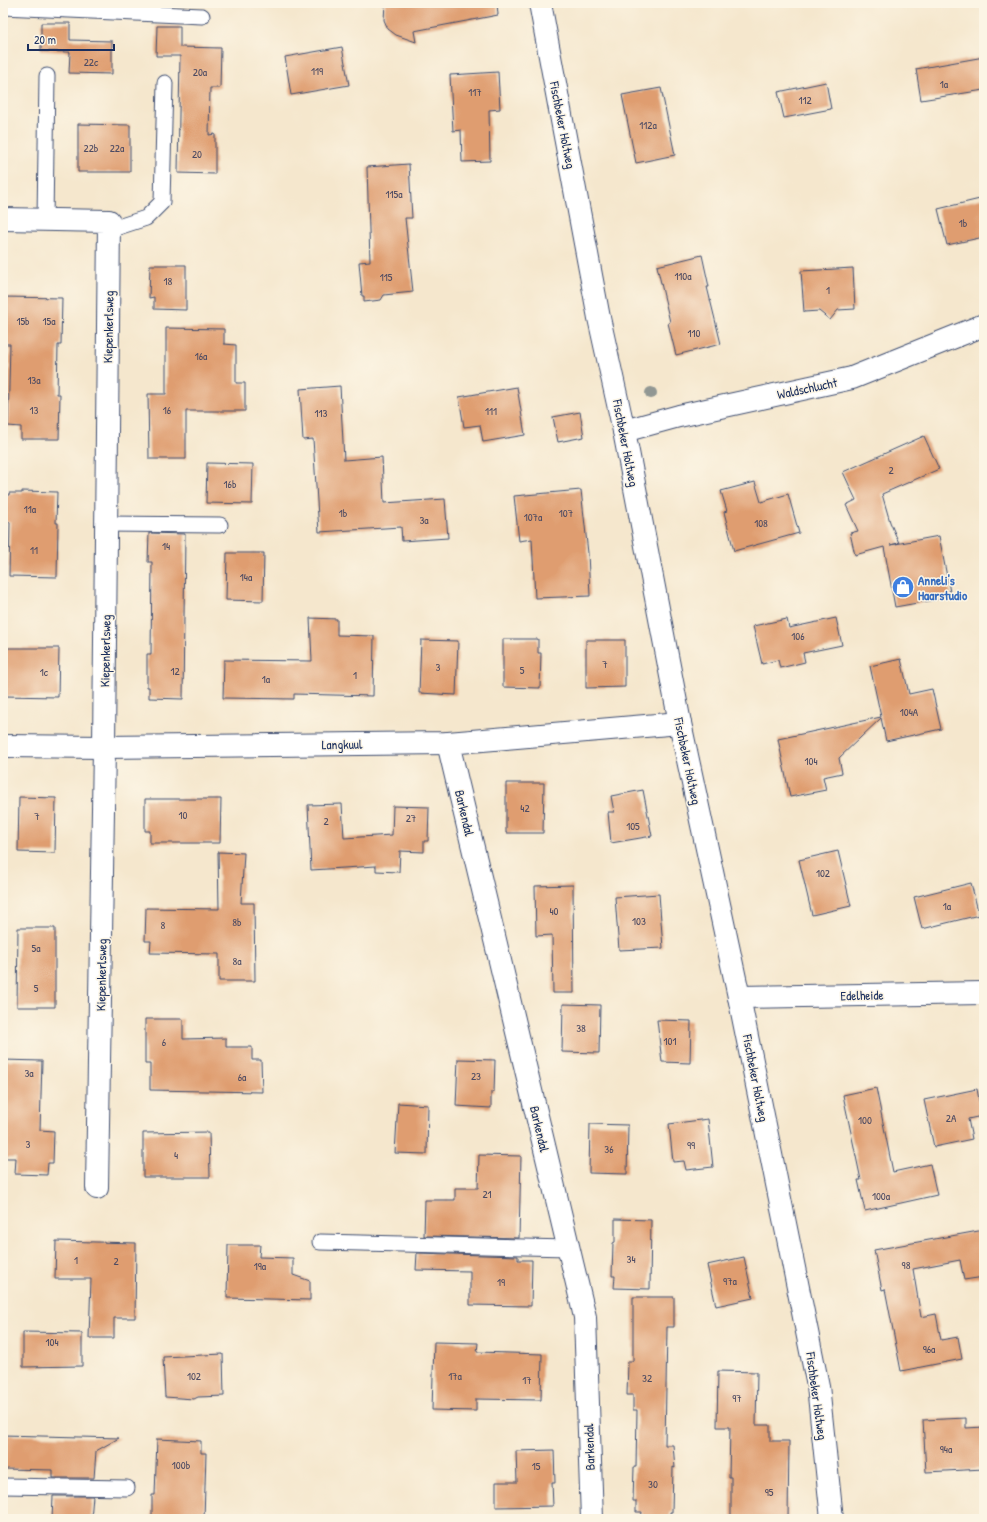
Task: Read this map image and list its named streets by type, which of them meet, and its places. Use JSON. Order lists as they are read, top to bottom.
{
  "streets": {
    "street": [
      "Fischbeker Holtweg",
      "Kiepenkerlsweg",
      "Waldschlucht",
      "Langkuul",
      "Barkendal",
      "Edelheide"
    ]
  },
  "crossings": [
    ["Fischbeker Holtweg", "Waldschlucht"],
    ["Fischbeker Holtweg", "Langkuul"],
    ["Fischbeker Holtweg", "Edelheide"],
    ["Kiepenkerlsweg", "Langkuul"],
    ["Langkuul", "Barkendal"]
  ],
  "places": {
    "shop": ["Anneli's Haarstudio"]
  },
  "house_numbers": [
    "22c",
    "119",
    "20a",
    "1a",
    "117",
    "112",
    "112a",
    "22b",
    "22a",
    "20",
    "115a",
    "1b",
    "110a",
    "115",
    "18",
    "1",
    "15b",
    "15a",
    "110",
    "16a",
    "13a",
    "13",
    "16",
    "111",
    "113",
    "2",
    "16b",
    "11a",
    "1b",
    "107",
    "107a",
    "3a",
    "108",
    "14",
    "11",
    "14a",
    "106",
    "7",
    "3",
    "5",
    "12",
    "1c",
    "1",
    "1a",
    "104A",
    "104",
    "42",
    "10",
    "7",
    "27",
    "2",
    "105",
    "102",
    "1a",
    "40",
    "103",
    "8b",
    "8",
    "5a",
    "8a",
    "5",
    "38",
    "101",
    "6",
    "3a",
    "23",
    "6a",
    "2A",
    "100",
    "3",
    "99",
    "36",
    "4",
    "21",
    "100a",
    "34",
    "1",
    "2",
    "98",
    "19a",
    "97a",
    "19",
    "104",
    "96a",
    "102",
    "17a",
    "32",
    "17",
    "97",
    "94a",
    "100b",
    "15",
    "30",
    "95"
  ],
  "scale_bar": "20 m"
}
